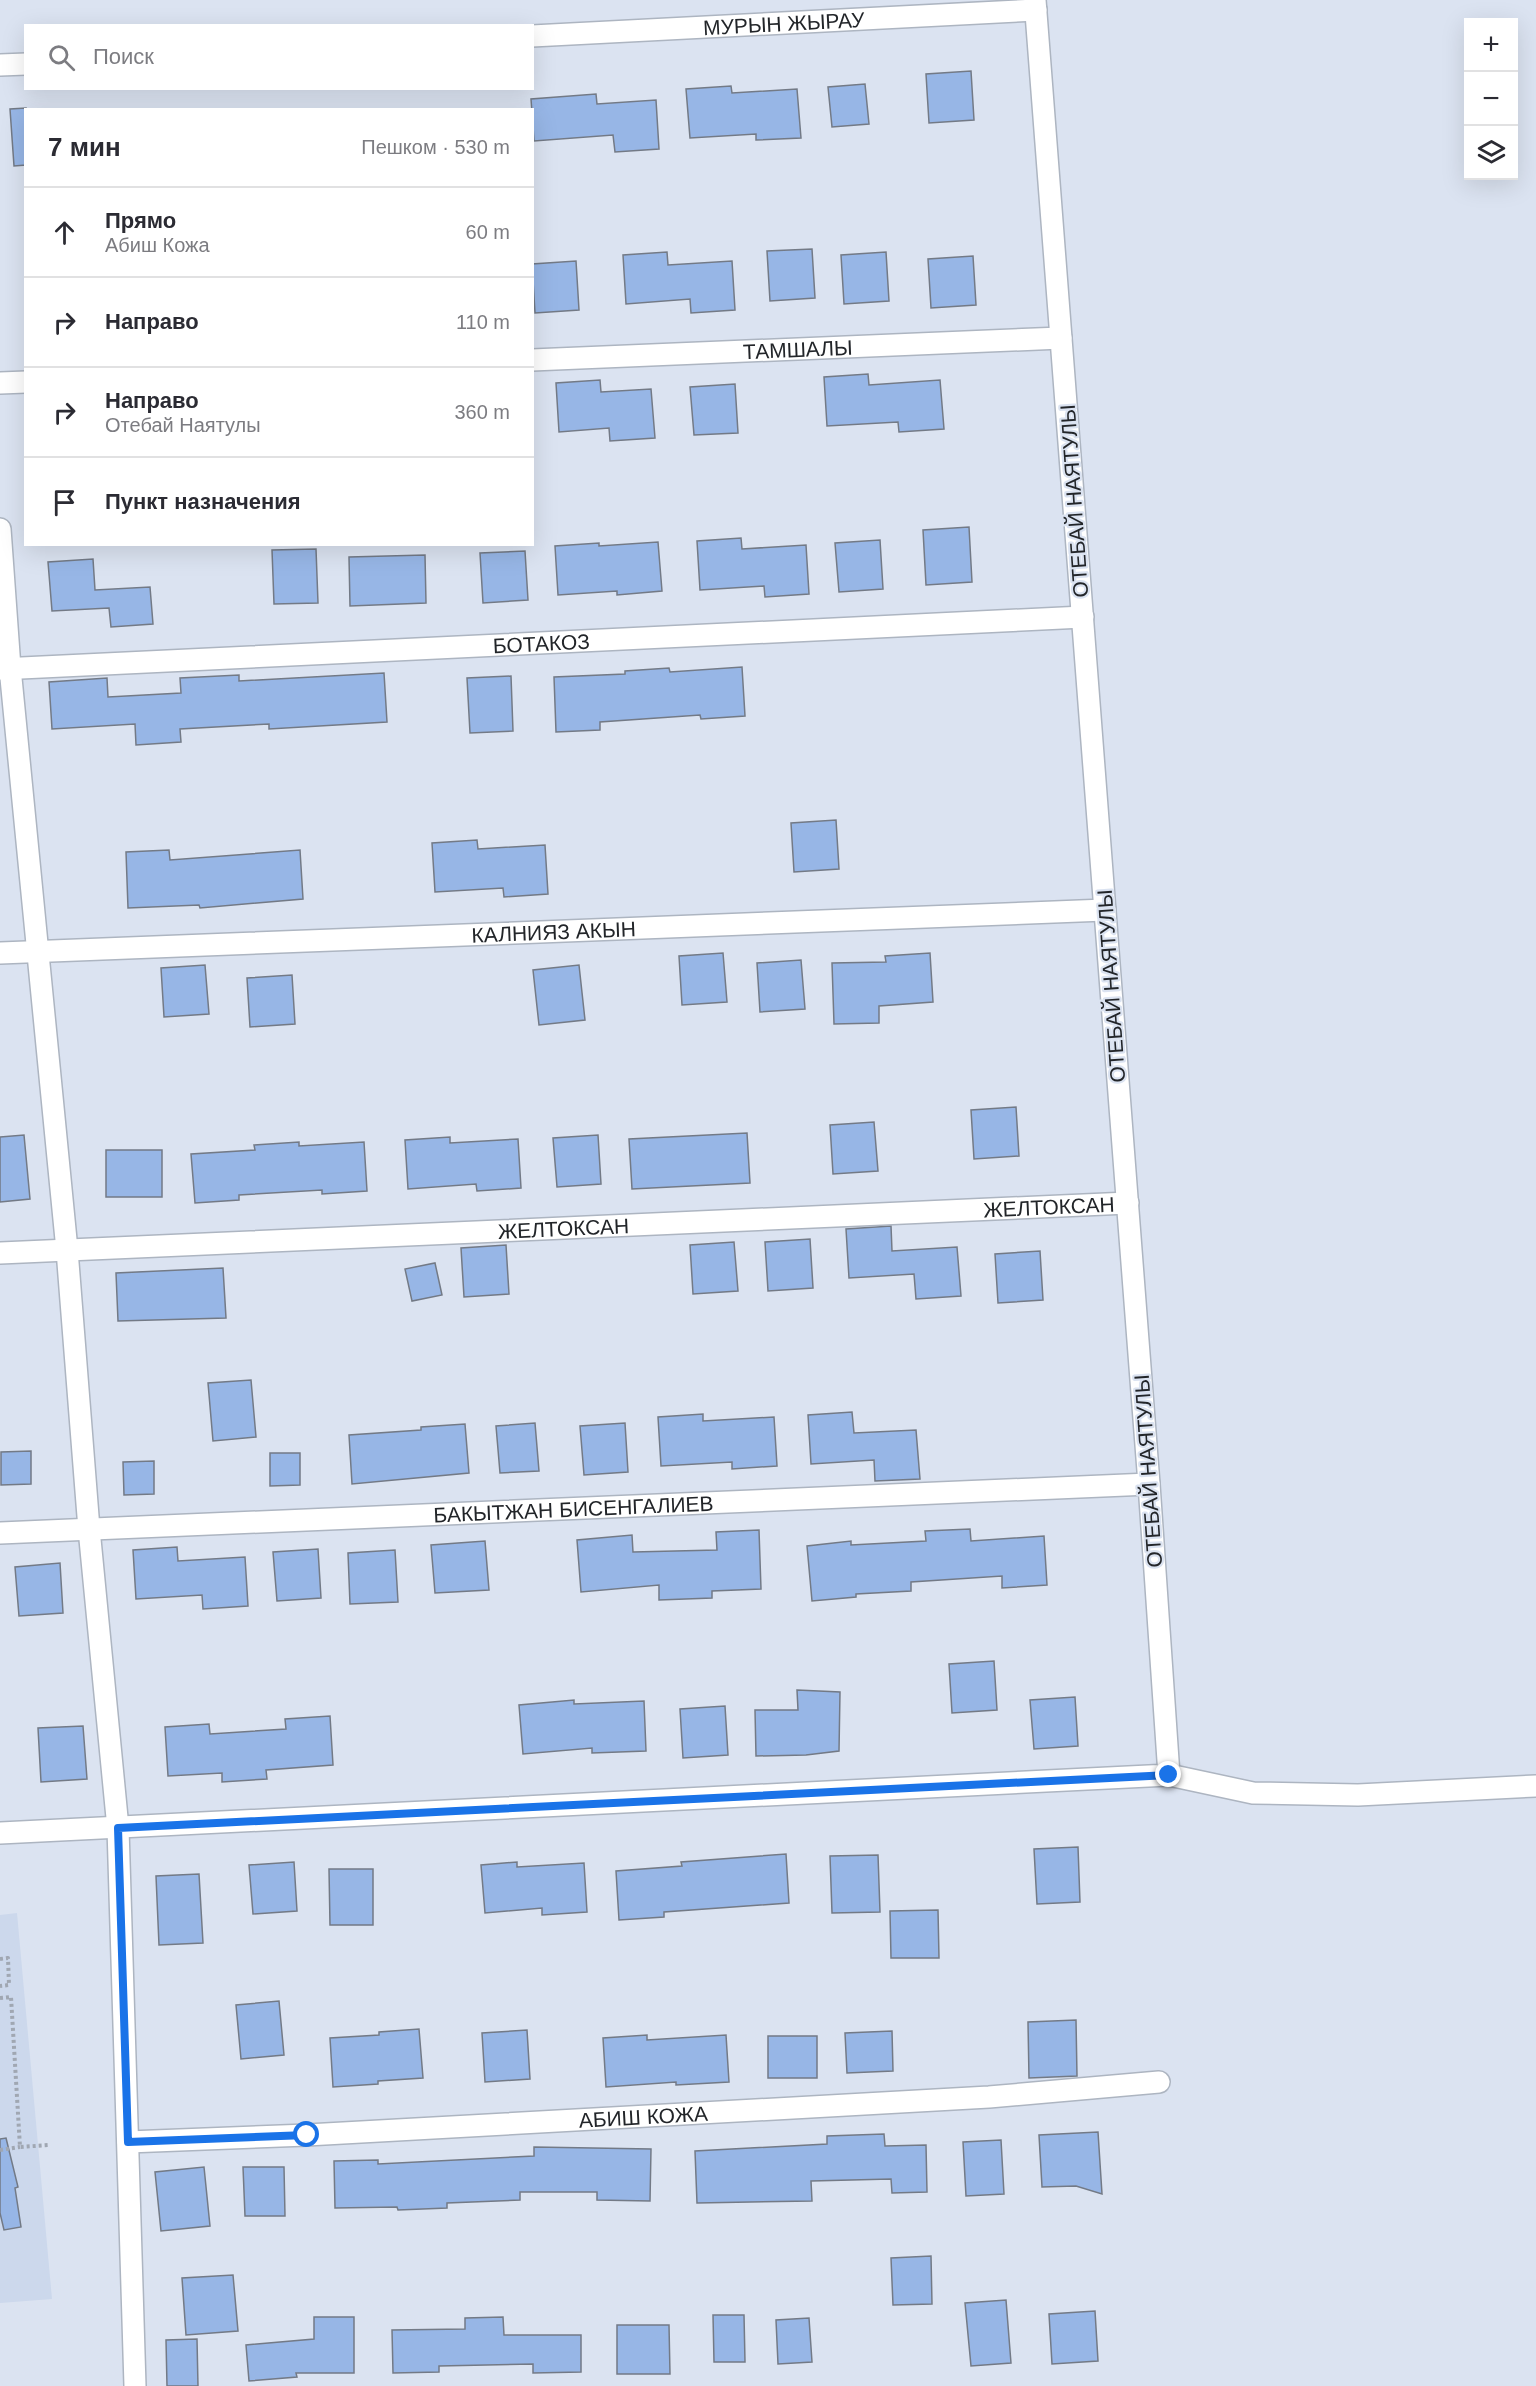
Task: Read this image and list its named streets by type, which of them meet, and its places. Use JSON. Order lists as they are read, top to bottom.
{
  "streets": {
    "street": [
      "МУРЫН ЖЫРАУ",
      "ТАМШАЛЫ",
      "ОТЕБАЙ НАЯТУЛЫ",
      "БОТАКОЗ",
      "КАЛНИЯЗ АКЫН",
      "ЖЕЛТОКСАН",
      "БАКЫТЖАН БИСЕНГАЛИЕВ",
      "АБИШ КОЖА"
    ]
  },
  "crossings": [
    ["МУРЫН ЖЫРАУ", "ОТЕБАЙ НАЯТУЛЫ"],
    ["ТАМШАЛЫ", "ОТЕБАЙ НАЯТУЛЫ"],
    ["ОТЕБАЙ НАЯТУЛЫ", "БОТАКОЗ"],
    ["ОТЕБАЙ НАЯТУЛЫ", "КАЛНИЯЗ АКЫН"],
    ["ОТЕБАЙ НАЯТУЛЫ", "ЖЕЛТОКСАН"],
    ["ОТЕБАЙ НАЯТУЛЫ", "БАКЫТЖАН БИСЕНГАЛИЕВ"]
  ],
  "page": {
    "map_buttons": ["+", "−"],
    "search": "Поиск",
    "heading": ["7 мин", "Пешком · 530 m"],
    "list": [
      ["Прямо", "Абиш Кожа", "60 m"],
      ["Направо", "110 m"],
      ["Направо", "Отебай Наятулы", "360 m"],
      "Пункт назначения"
    ]
  }
}
